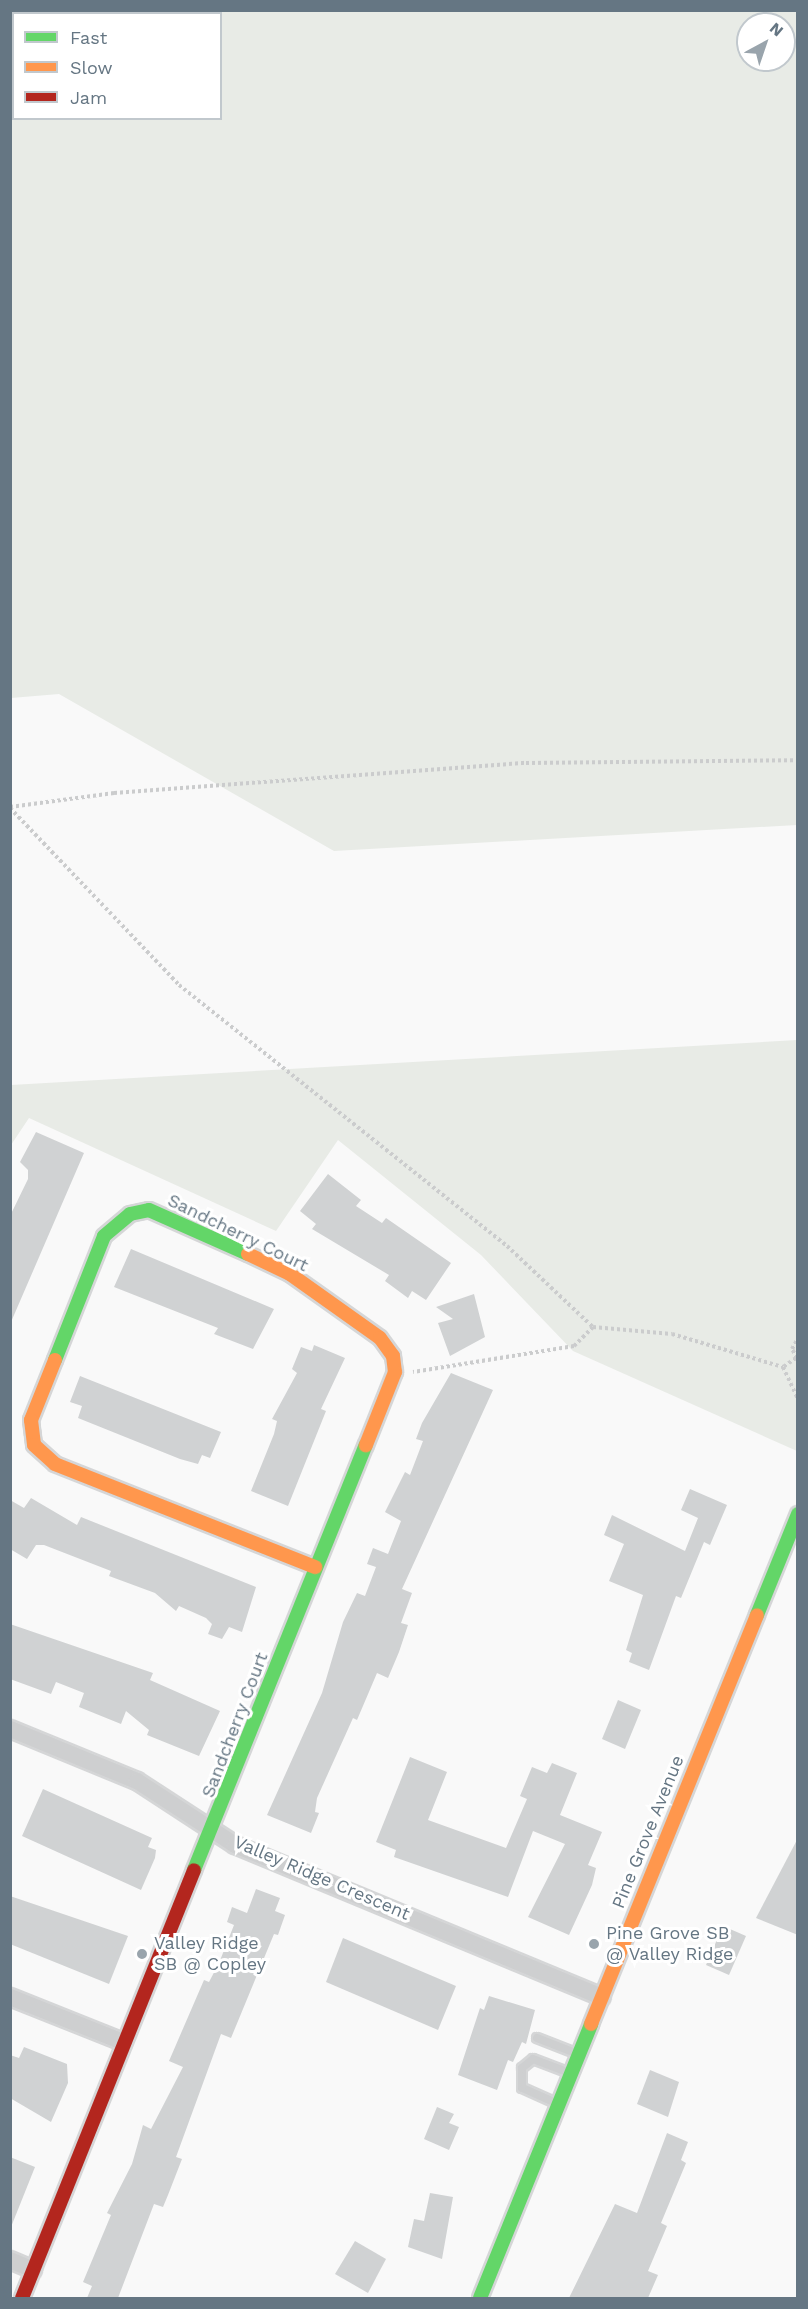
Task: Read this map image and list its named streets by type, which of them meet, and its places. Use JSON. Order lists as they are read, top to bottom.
{
  "streets": {
    "street": ["Sandcherry Court", "Pine Grove Avenue", "Valley Ridge Crescent"]
  },
  "crossings": [
    ["Sandcherry Court", "Valley Ridge Crescent"],
    ["Pine Grove Avenue", "Valley Ridge Crescent"]
  ],
  "places": ["Pine Grove SB @ Valley Ridge", "Valley Ridge SB @ Copley"],
  "legend": ["Fast", "Slow", "Jam"],
  "north": "top right"
}
